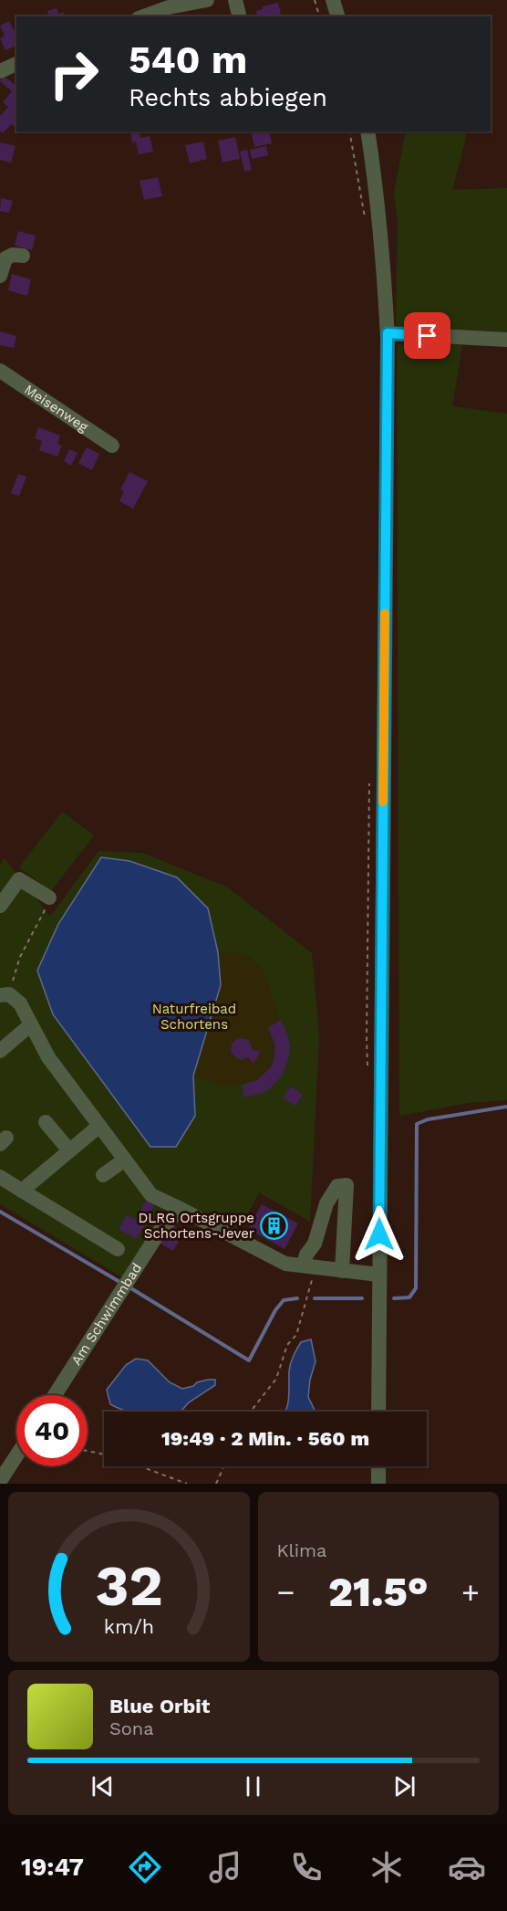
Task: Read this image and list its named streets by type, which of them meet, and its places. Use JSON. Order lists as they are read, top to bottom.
{
  "streets": {
    "street": ["Meisenweg", "Am Schwimmbad"]
  },
  "parks": ["Naturfreibad Schortens"],
  "places": {
    "building": ["DLRG Ortsgruppe Schortens-Jever"]
  },
  "page": {
    "turn": ["540 m", "Rechts abbiegen"],
    "limit": "40",
    "trip": "19:49 · 2 Min. · 560 m",
    "tile": "Klima",
    "heat": ["−", "21.5°", "+"],
    "song": ["Blue Orbit", "Sona"],
    "tabs": "19:47",
    "gauge": ["32", "km/h"]
  }
}
